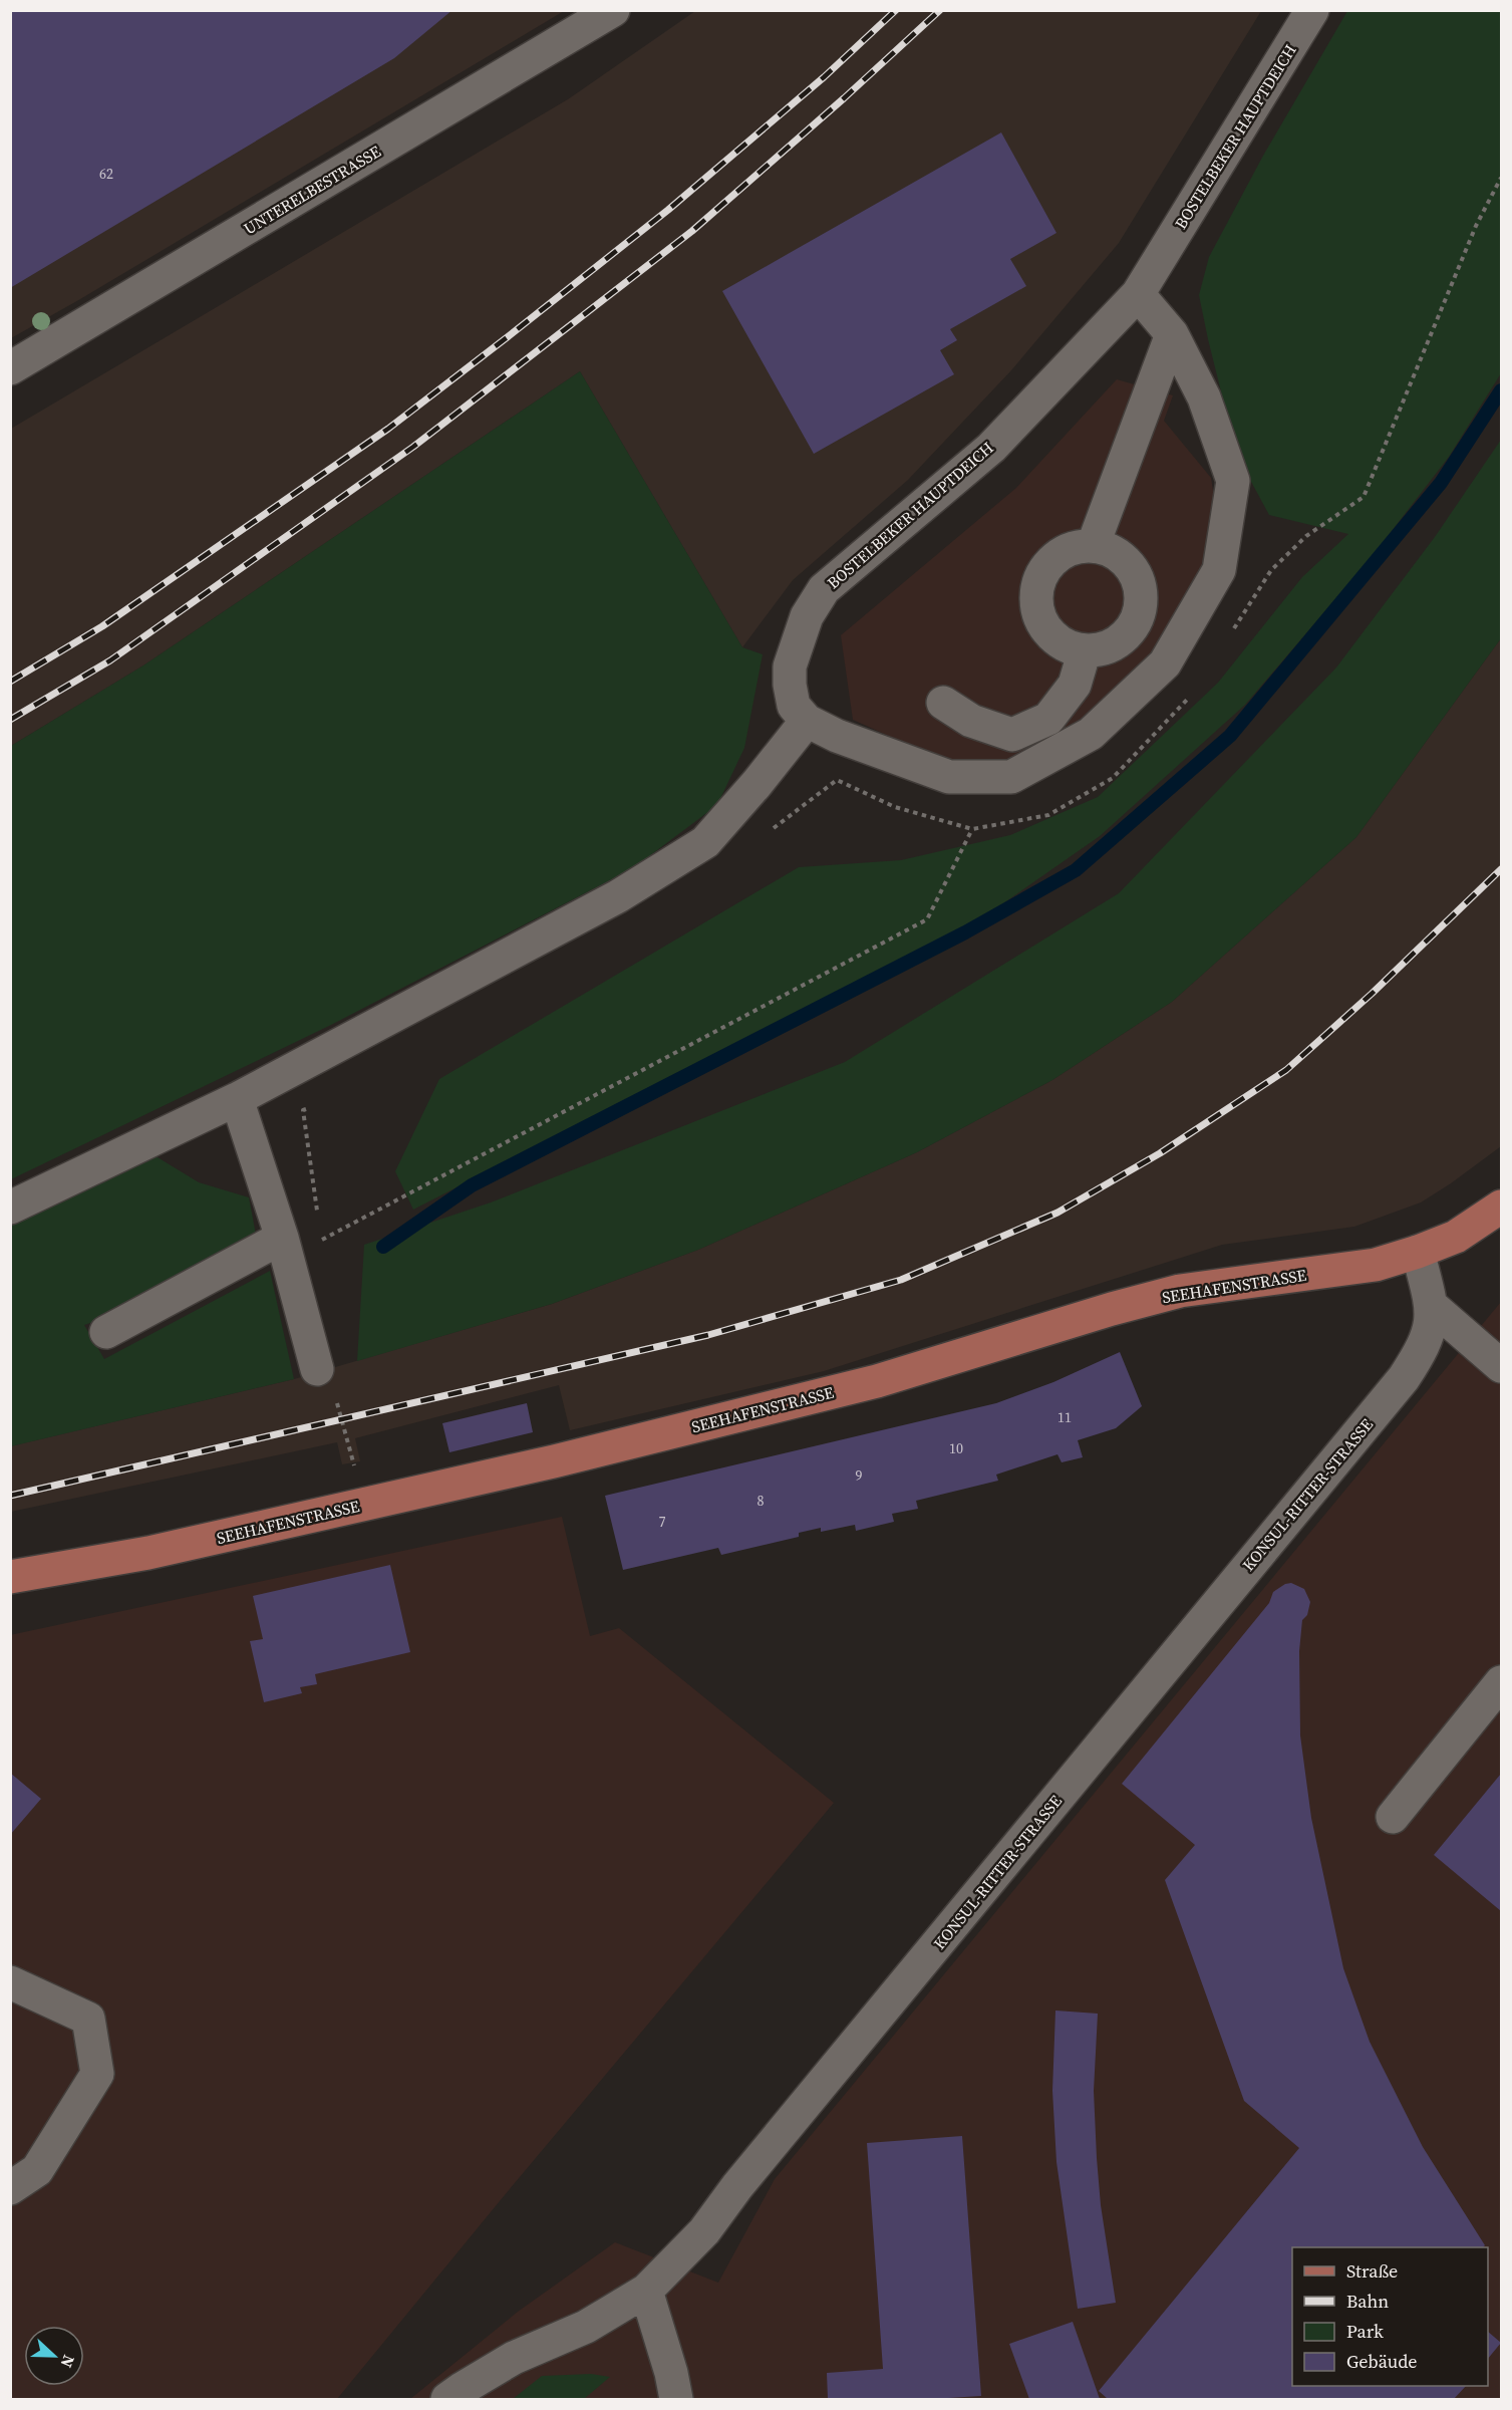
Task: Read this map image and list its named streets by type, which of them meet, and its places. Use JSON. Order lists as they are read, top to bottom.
{
  "streets": {
    "main road": ["SEEHAFENSTRASSE"],
    "street": ["BOSTELBEKER HAUPTDEICH", "UNTERELBESTRASSE", "KONSUL-RITTER-STRASSE"]
  },
  "crossings": [
    ["SEEHAFENSTRASSE", "KONSUL-RITTER-STRASSE"]
  ],
  "house_numbers": [
    "62",
    "11",
    "10",
    "9",
    "8",
    "7"
  ],
  "legend": [
    "Straße",
    "Bahn",
    "Park",
    "Gebäude"
  ],
  "north": "right"
}
